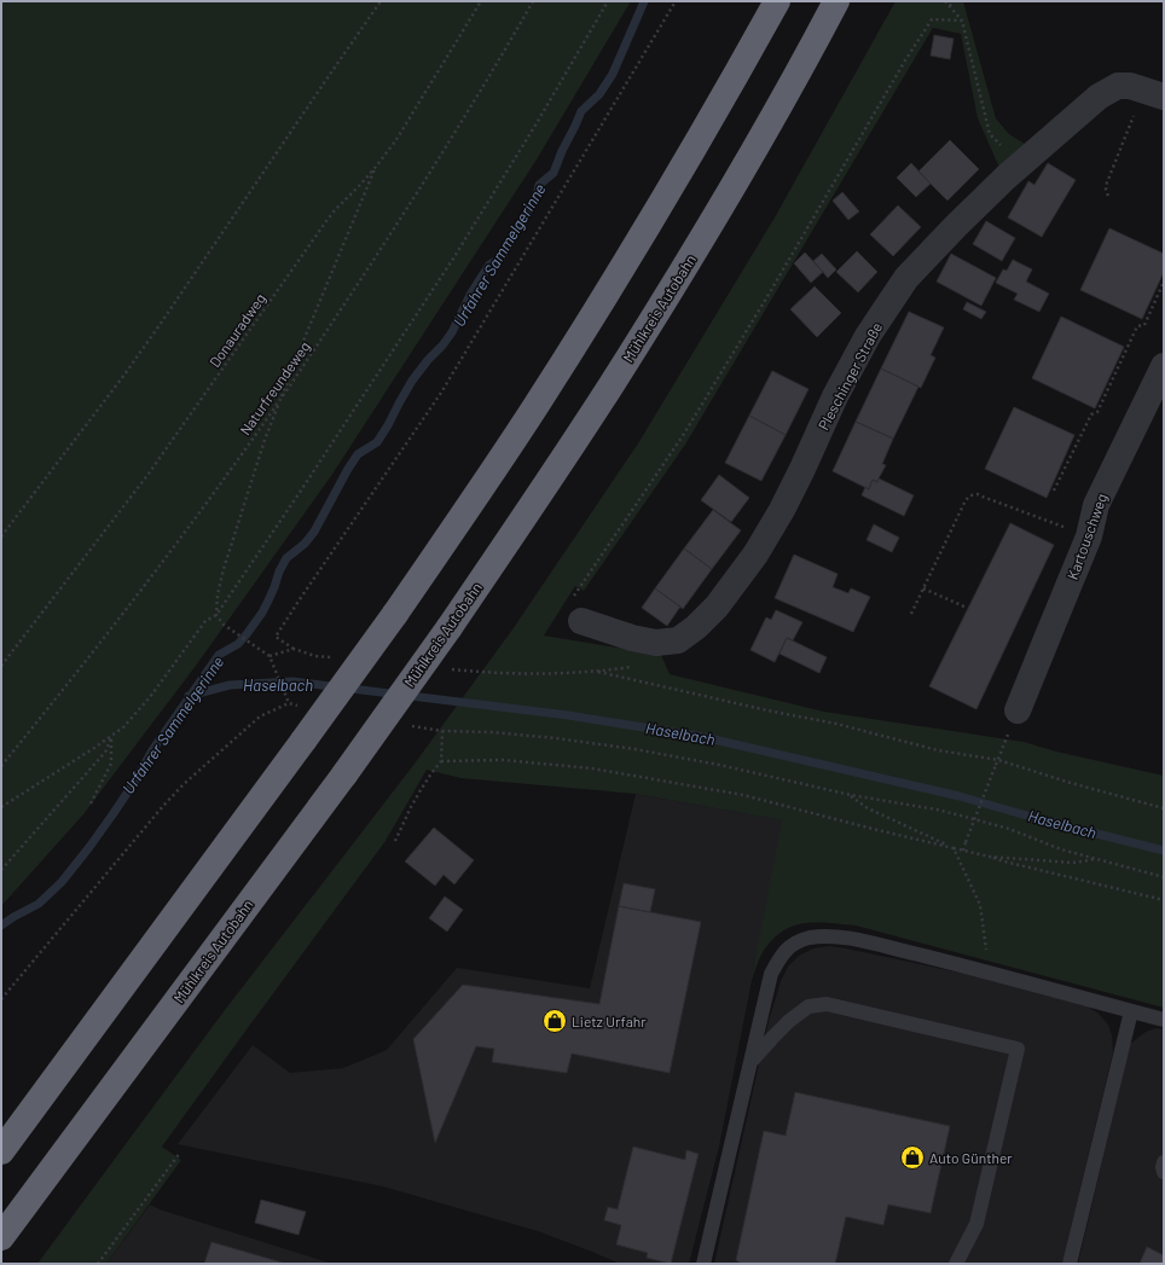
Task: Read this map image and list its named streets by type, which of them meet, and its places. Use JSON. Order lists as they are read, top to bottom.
{
  "streets": {
    "highway": ["Mühlkreis Autobahn"],
    "street": ["Pleschinger Straße", "Kartouschweg"],
    "path": ["Donauradweg", "Naturfreundeweg"]
  },
  "water": ["Urfahrer Sammelgerinne", "Haselbach"],
  "places": {
    "shop": ["Lietz Urfahr", "Auto Günther"]
  }
}
